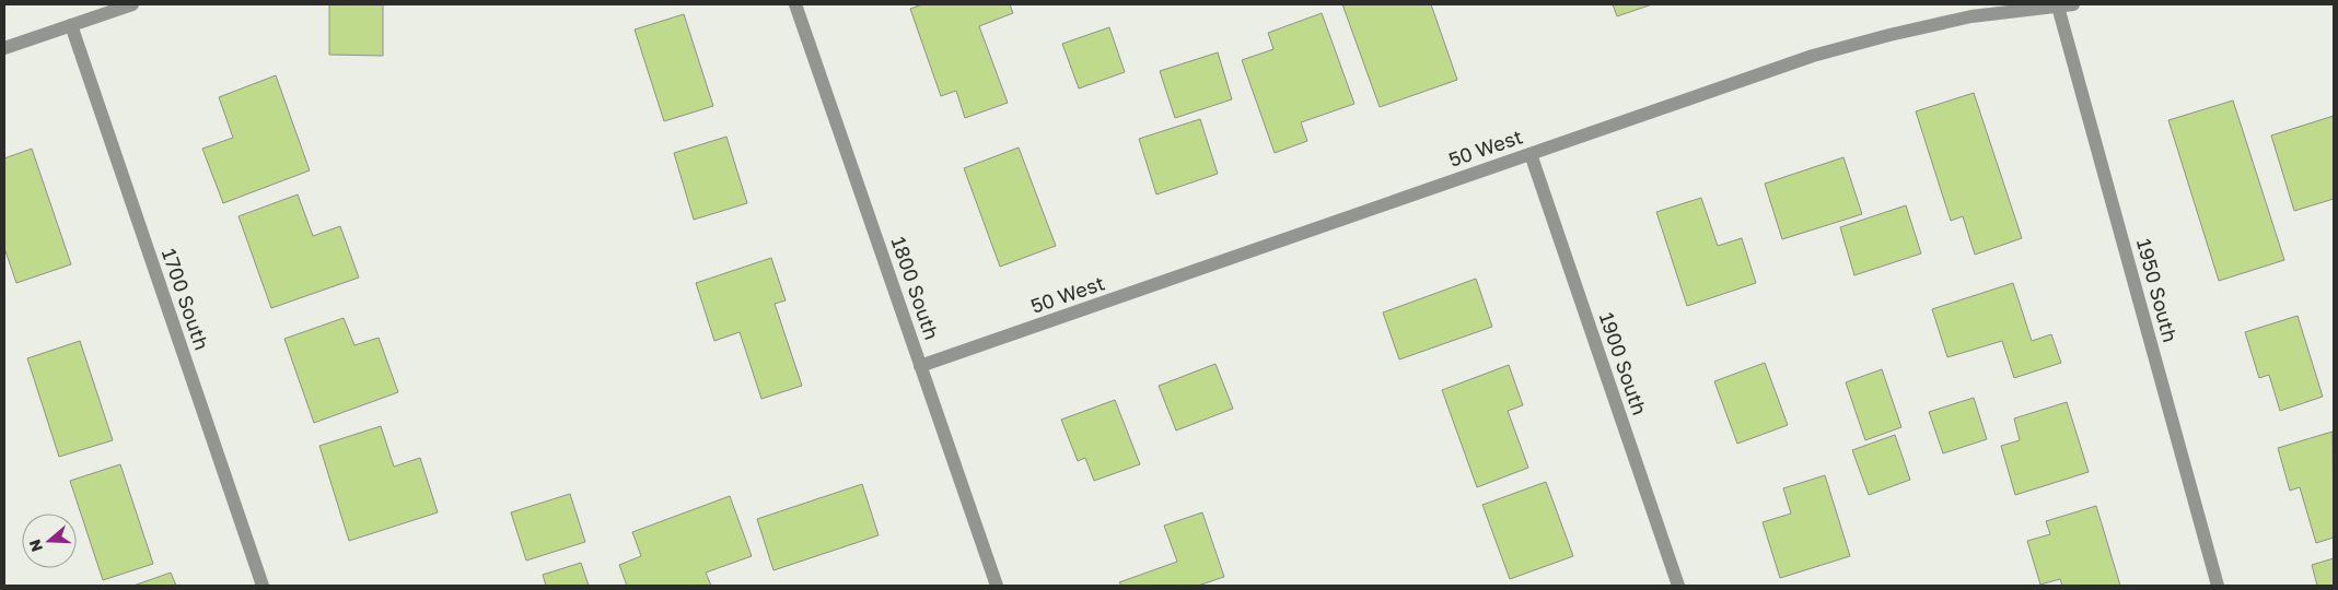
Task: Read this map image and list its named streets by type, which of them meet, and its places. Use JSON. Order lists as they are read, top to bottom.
{
  "streets": {
    "street": [
      "50 West",
      "1800 South",
      "1950 South",
      "1700 South",
      "1900 South"
    ]
  },
  "crossings": [
    ["50 West", "1800 South"],
    ["50 West", "1950 South"],
    ["50 West", "1900 South"]
  ],
  "north": "left"
}
